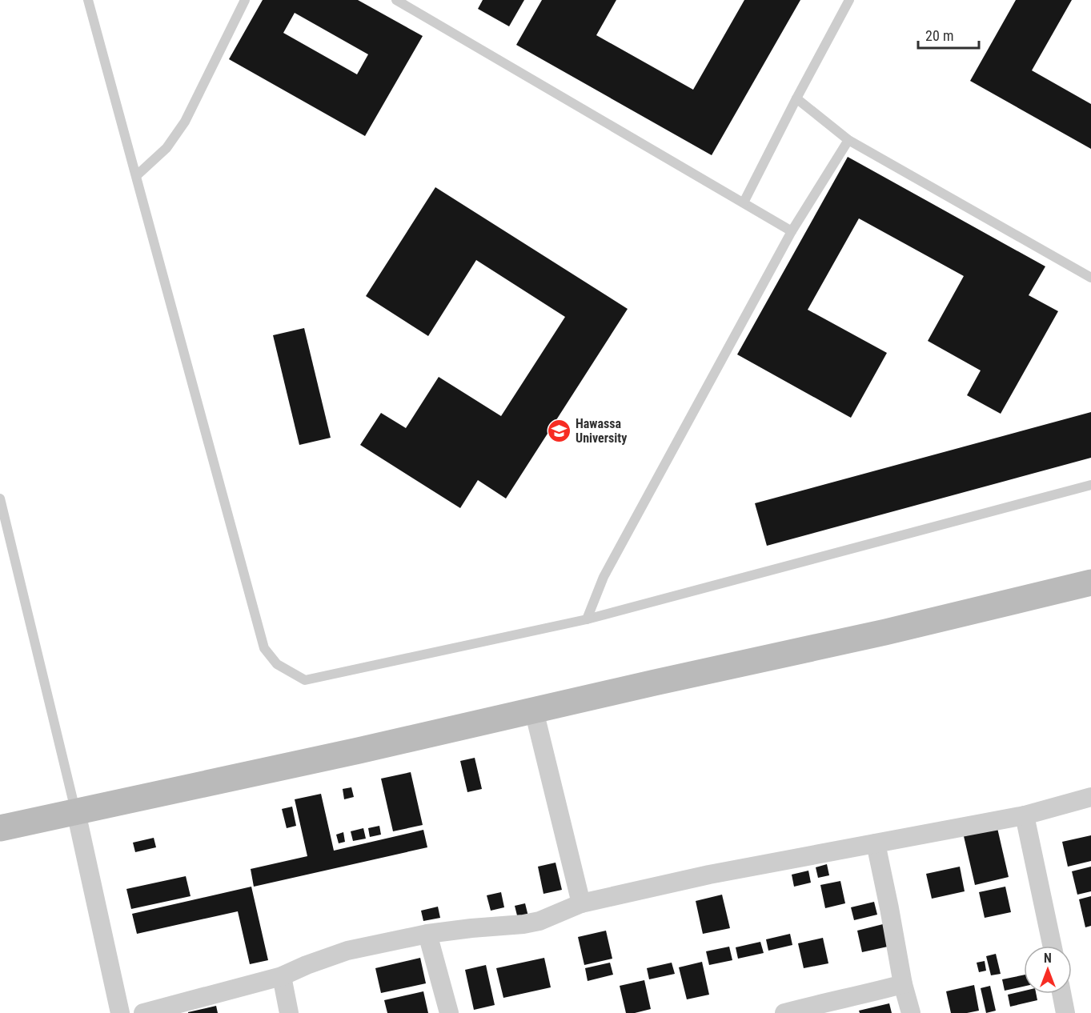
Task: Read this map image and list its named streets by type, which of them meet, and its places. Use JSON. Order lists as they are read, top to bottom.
{
  "places": {
    "school or university": ["Hawassa University"]
  },
  "scale_bar": "20 m",
  "north": "top"
}
